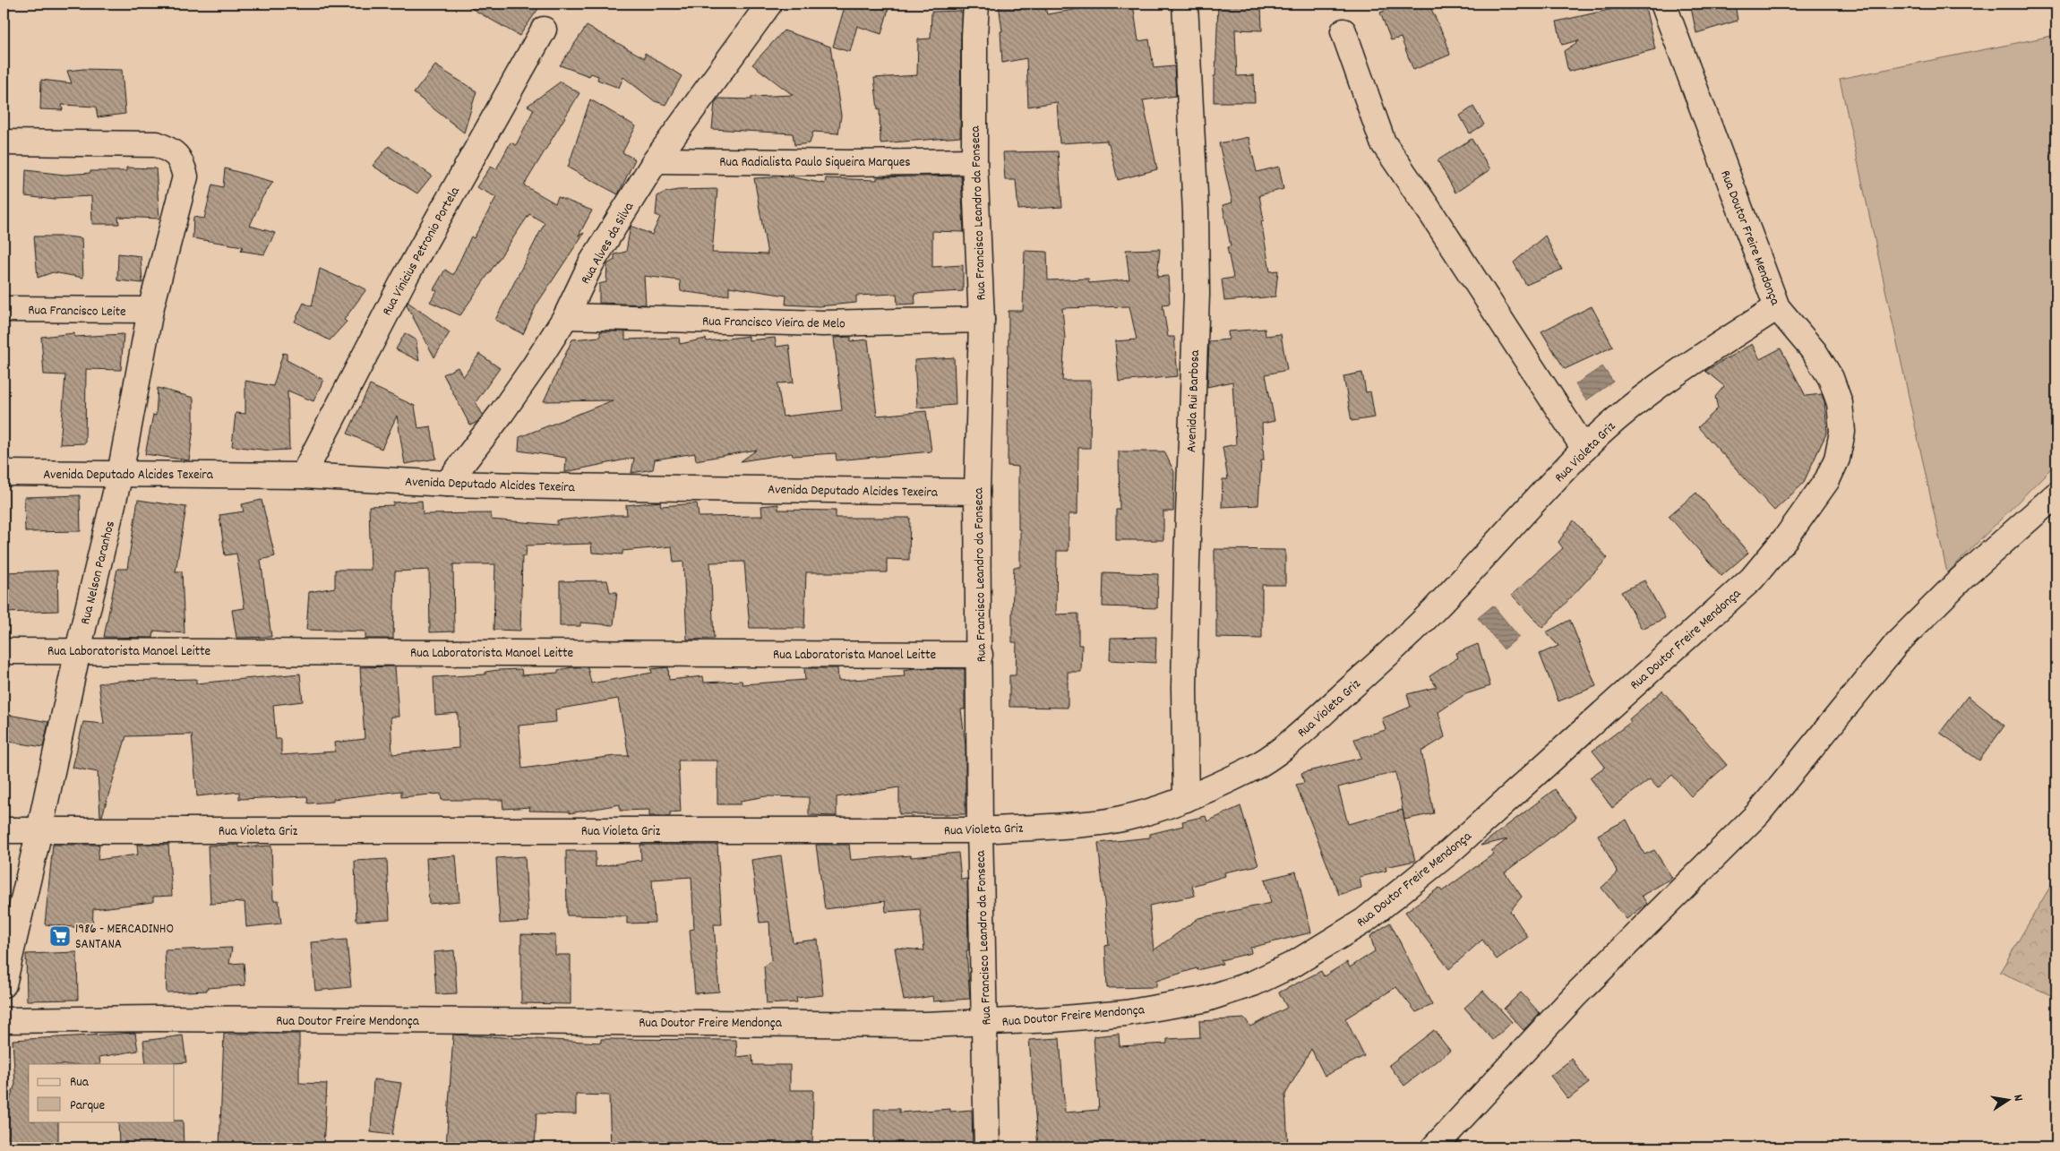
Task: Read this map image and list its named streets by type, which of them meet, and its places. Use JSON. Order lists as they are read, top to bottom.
{
  "streets": {
    "street": [
      "Rua Radialista Paulo Siqueira Marques",
      "Rua Francisco Leandro da Fonseca",
      "Rua Doutor Freire Mendonça",
      "Rua Alves da Silva",
      "Rua Vinicius Petronio Portela",
      "Rua Francisco Leite",
      "Rua Francisco Vieira de Melo",
      "Avenida Rui Barbosa",
      "Rua Violeta Griz",
      "Avenida Deputado Alcides Texeira",
      "Rua Nelson Paranhos",
      "Rua Laboratorista Manoel Leitte"
    ]
  },
  "crossings": [
    ["Rua Radialista Paulo Siqueira Marques", "Rua Francisco Leandro da Fonseca"],
    ["Rua Radialista Paulo Siqueira Marques", "Rua Alves da Silva"],
    ["Rua Francisco Leandro da Fonseca", "Rua Doutor Freire Mendonça"],
    ["Rua Francisco Leandro da Fonseca", "Rua Francisco Vieira de Melo"],
    ["Rua Francisco Leandro da Fonseca", "Rua Violeta Griz"],
    ["Rua Francisco Leandro da Fonseca", "Avenida Deputado Alcides Texeira"],
    ["Rua Francisco Leandro da Fonseca", "Rua Laboratorista Manoel Leitte"],
    ["Rua Doutor Freire Mendonça", "Rua Violeta Griz"],
    ["Rua Alves da Silva", "Rua Francisco Vieira de Melo"],
    ["Rua Alves da Silva", "Avenida Deputado Alcides Texeira"],
    ["Rua Vinicius Petronio Portela", "Avenida Deputado Alcides Texeira"],
    ["Rua Francisco Leite", "Rua Nelson Paranhos"],
    ["Avenida Rui Barbosa", "Rua Violeta Griz"],
    ["Rua Violeta Griz", "Rua Nelson Paranhos"],
    ["Avenida Deputado Alcides Texeira", "Rua Nelson Paranhos"],
    ["Rua Nelson Paranhos", "Rua Laboratorista Manoel Leitte"]
  ],
  "places": {
    "supermarket": ["1986 - MERCADINHO SANTANA"]
  },
  "legend": ["Rua", "Parque"],
  "north": "right"
}
